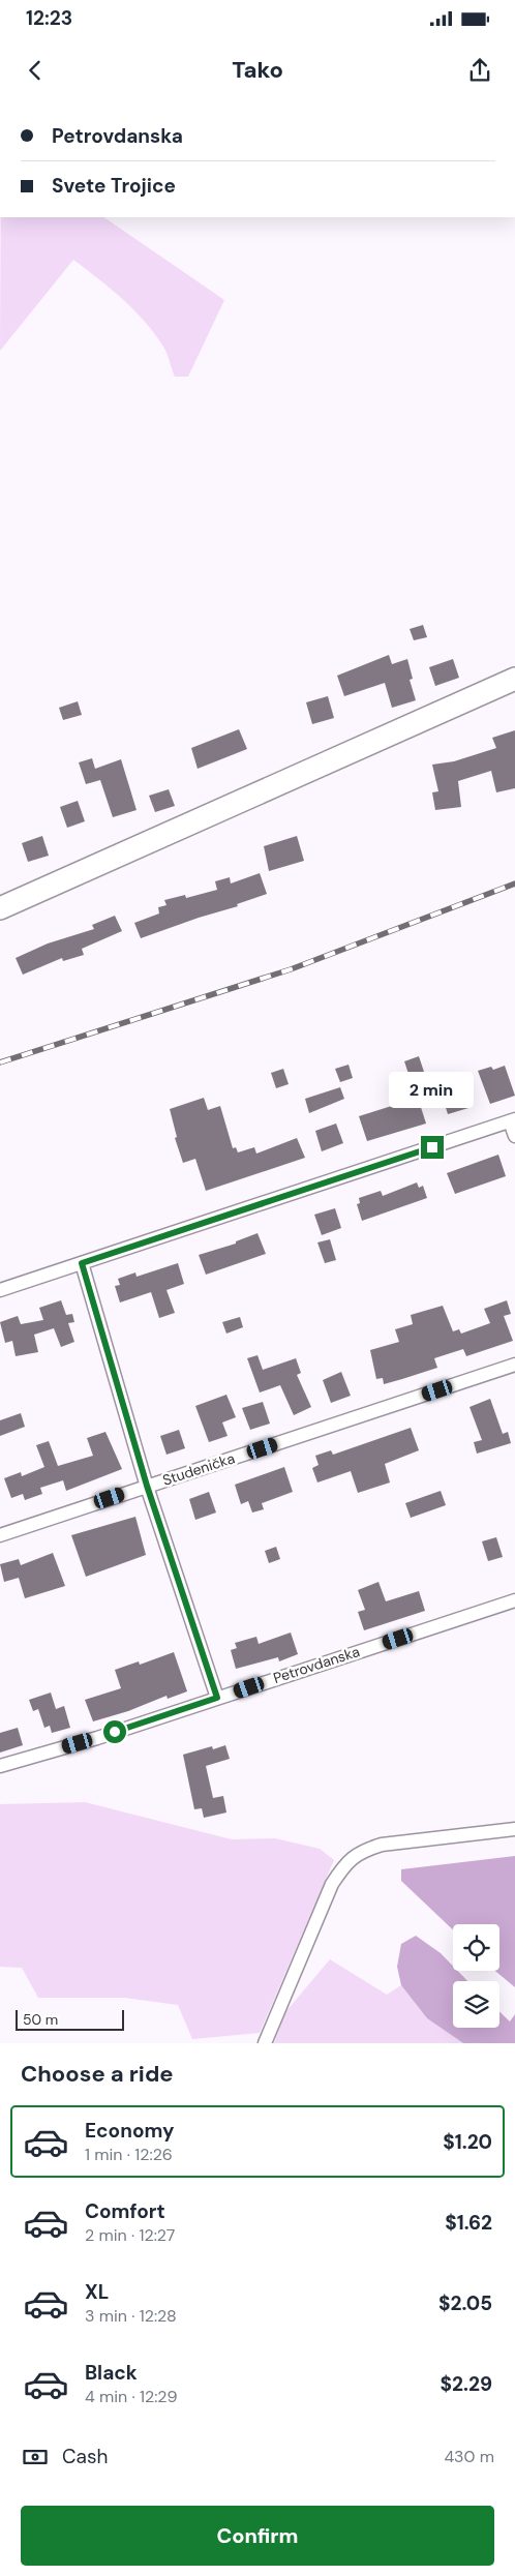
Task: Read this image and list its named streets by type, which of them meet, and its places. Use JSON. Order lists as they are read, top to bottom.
{
  "streets": {
    "street": ["Studenička", "Petrovdanska"]
  },
  "scale_bar": "50 m",
  "page": {
    "status": "12:23",
    "header": "Tako",
    "banner": ["Petrovdanska", "Svete Trojice"],
    "bubble": "2 min",
    "scale": "50 m",
    "heading": "Choose a ride",
    "list": [
      {
        "name": "Economy",
        "note": "1 min · 12:26",
        "value": "$1.20"
      },
      {
        "name": "Comfort",
        "note": "2 min · 12:27",
        "value": "$1.62"
      },
      {
        "name": "XL",
        "note": "3 min · 12:28",
        "value": "$2.05"
      },
      {
        "name": "Black",
        "note": "4 min · 12:29",
        "value": "$2.29"
      }
    ],
    "pay": ["Cash", "430 m"],
    "buttons": "Confirm"
  }
}
